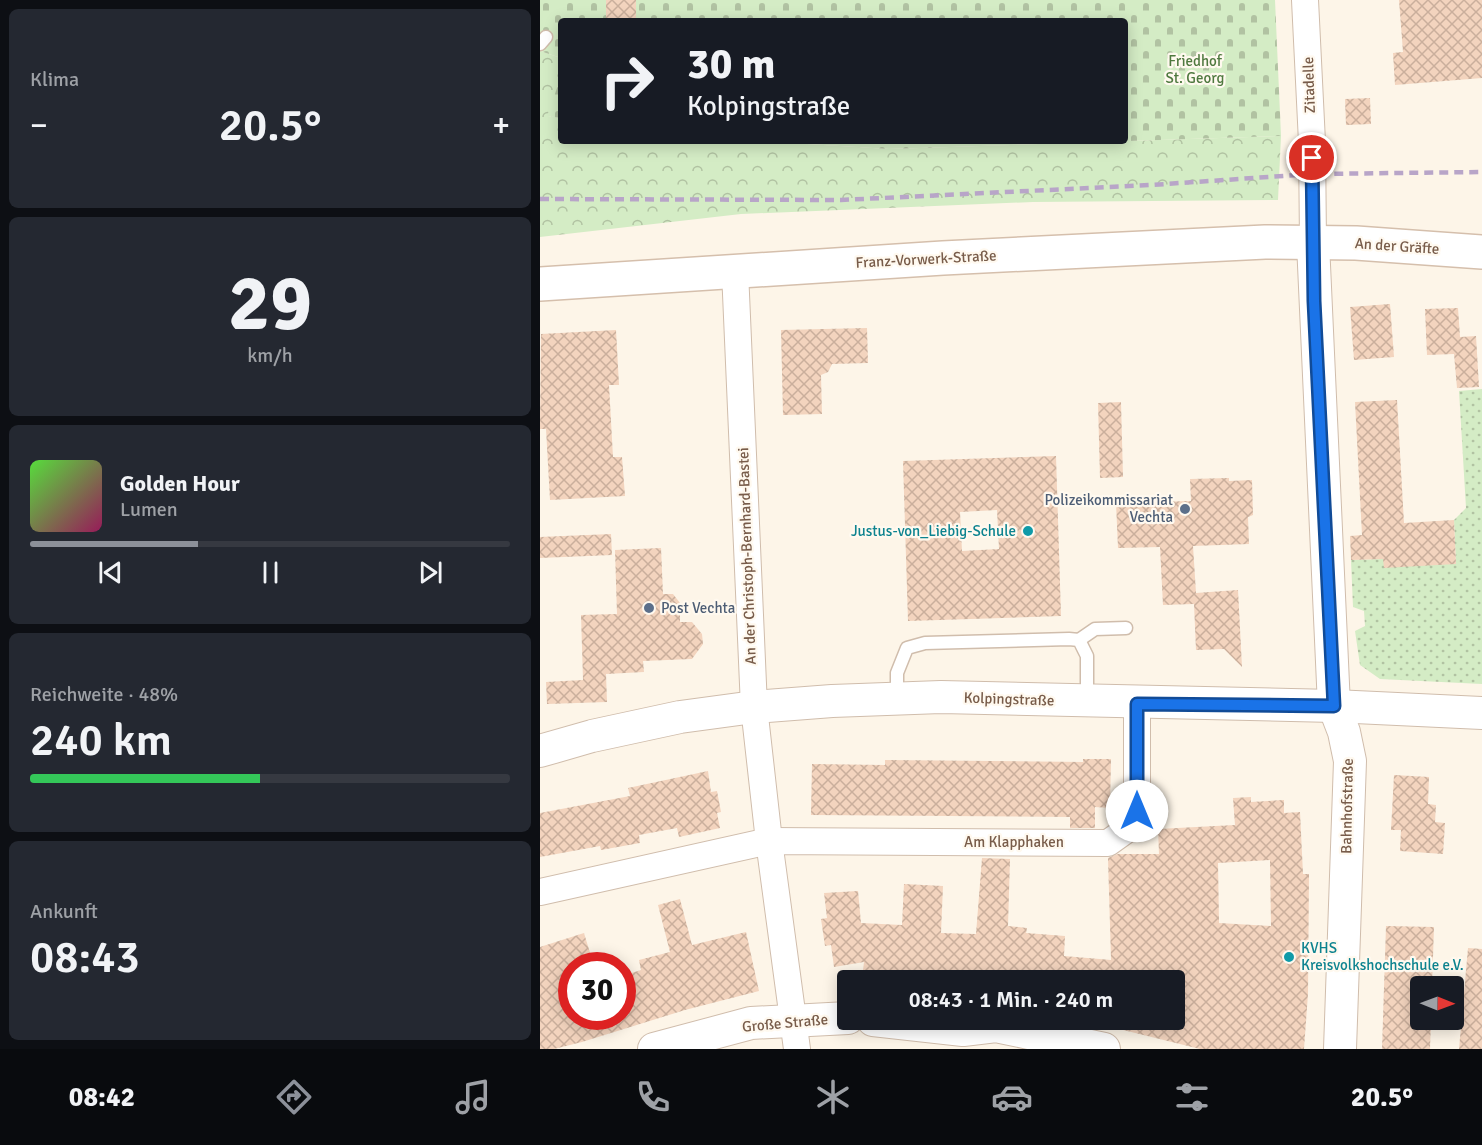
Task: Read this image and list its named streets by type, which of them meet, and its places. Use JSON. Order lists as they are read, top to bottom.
{
  "streets": {
    "main road": ["An der Gräfte", "Franz-Vorwerk-Straße"],
    "street": [
      "Zitadelle",
      "An der Christoph-Bernhard-Bastei",
      "Kolpingstraße",
      "Bahnhofstraße",
      "Am Klapphaken",
      "Große Straße"
    ]
  },
  "crossings": [
    ["Zitadelle", "An der Gräfte"],
    ["Zitadelle", "Franz-Vorwerk-Straße"],
    ["Zitadelle", "Bahnhofstraße"],
    ["An der Gräfte", "Franz-Vorwerk-Straße"],
    ["An der Gräfte", "Bahnhofstraße"],
    ["Franz-Vorwerk-Straße", "An der Christoph-Bernhard-Bastei"],
    ["Franz-Vorwerk-Straße", "Bahnhofstraße"],
    ["An der Christoph-Bernhard-Bastei", "Kolpingstraße"],
    ["An der Christoph-Bernhard-Bastei", "Am Klapphaken"],
    ["Kolpingstraße", "Bahnhofstraße"],
    ["Kolpingstraße", "Am Klapphaken"]
  ],
  "parks": ["Friedhof St. Georg"],
  "places": [
    "Polizeikommissariat Vechta",
    "Justus-von_Liebig-Schule",
    "Post Vechta",
    "KVHS Kreisvolkshochschule e.V."
  ],
  "north": "right",
  "page": {
    "tile": [
      "Klima",
      ["29", "km/h"],
      ["Reichweite · 48%", "240 km"],
      ["Ankunft", "08:43"]
    ],
    "turn": ["30 m", "Kolpingstraße"],
    "heat": ["−", "20.5°", "+"],
    "song": ["Golden Hour", "Lumen"],
    "limit": "30",
    "trip": "08:43 · 1 Min. · 240 m",
    "tabs": ["08:42", "20.5°"]
  }
}
